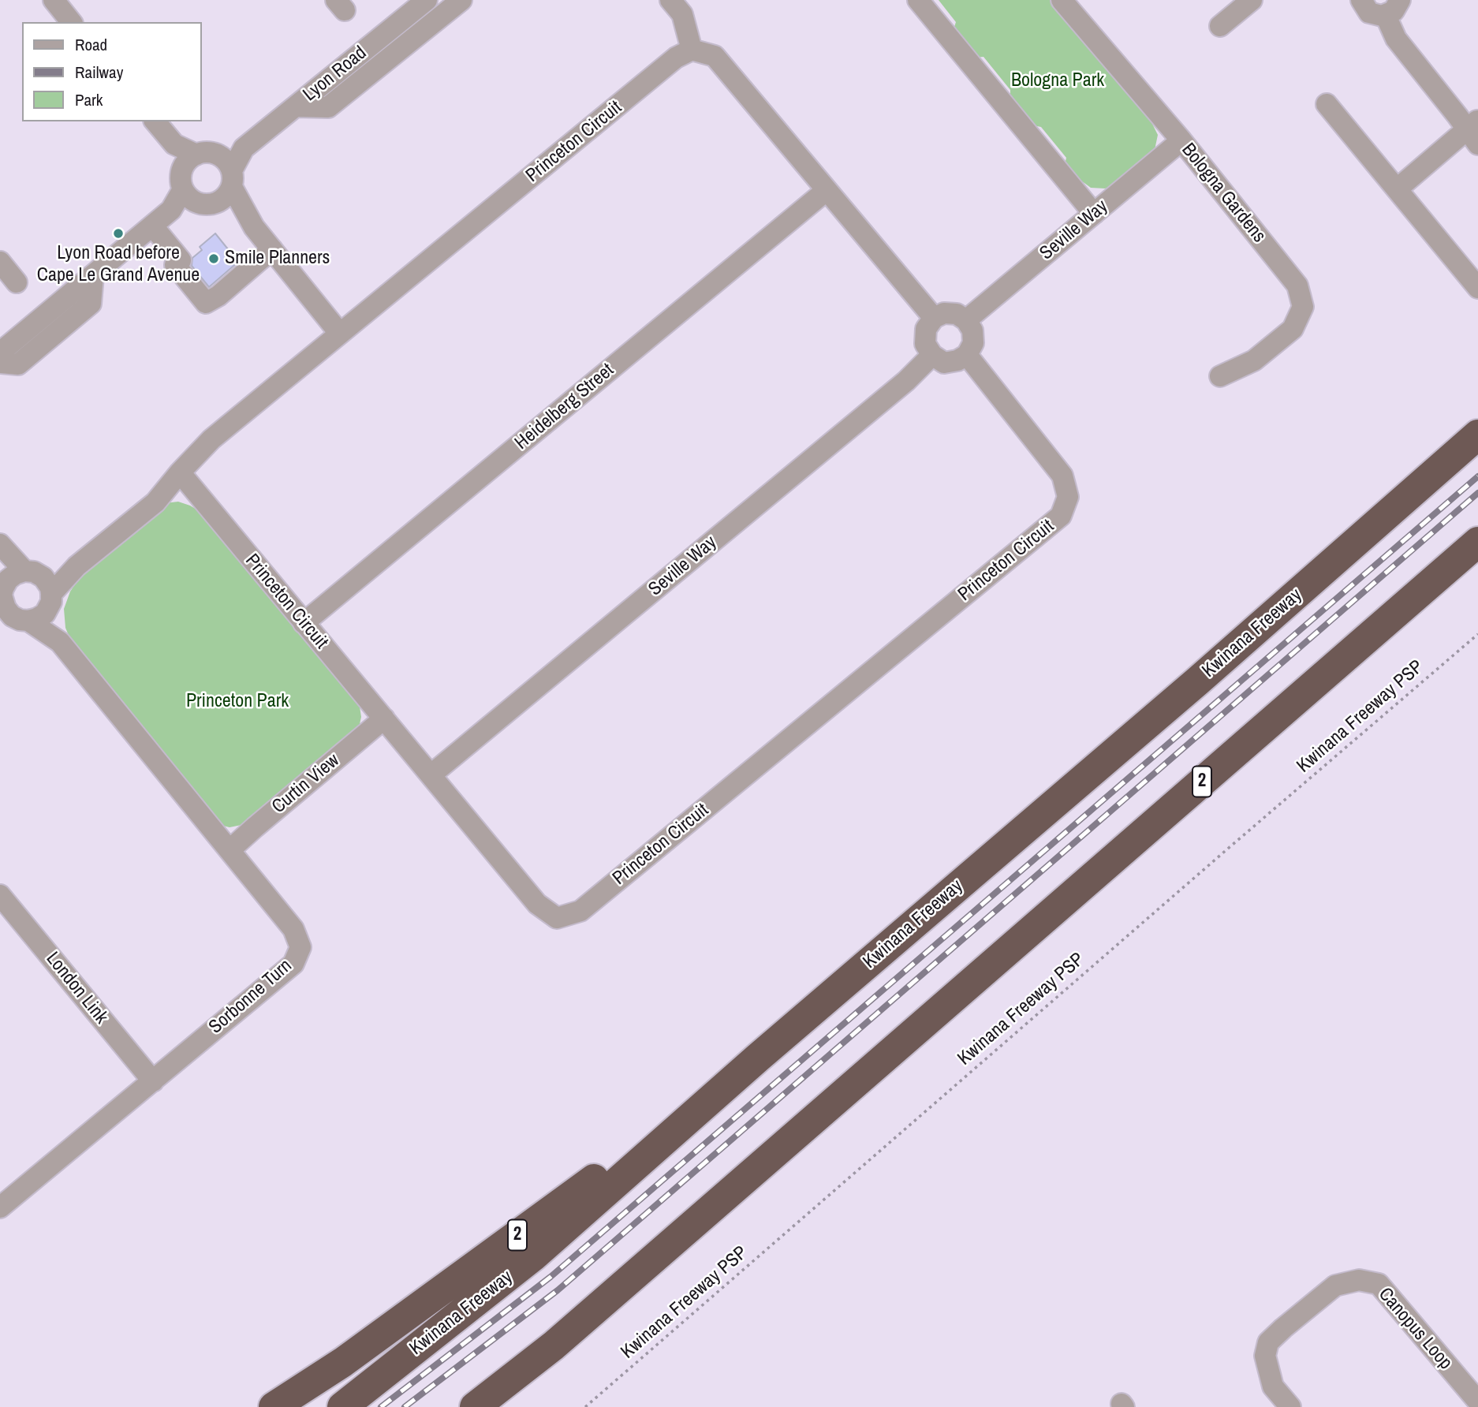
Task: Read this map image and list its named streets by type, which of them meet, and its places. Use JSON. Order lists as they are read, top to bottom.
{
  "streets": {
    "highway": ["Kwinana Freeway", "2"],
    "street": [
      "Lyon Road",
      "Princeton Circuit",
      "Bologna Gardens",
      "Seville Way",
      "Heidelberg Street",
      "Curtin View",
      "London Link",
      "Sorbonne Turn",
      "Canopus Loop"
    ],
    "path": ["Kwinana Freeway PSP"]
  },
  "crossings": [
    ["Princeton Circuit", "Seville Way"],
    ["Princeton Circuit", "Heidelberg Street"],
    ["Princeton Circuit", "Curtin View"],
    ["Princeton Circuit", "Sorbonne Turn"],
    ["Bologna Gardens", "Seville Way"],
    ["Kwinana Freeway", "2"],
    ["Curtin View", "Sorbonne Turn"],
    ["London Link", "Sorbonne Turn"]
  ],
  "parks": ["Bologna Park", "Princeton Park"],
  "places": ["Lyon Road before Cape Le Grand Avenue", "Smile Planners"],
  "legend": ["Road", "Railway", "Park"]
}
